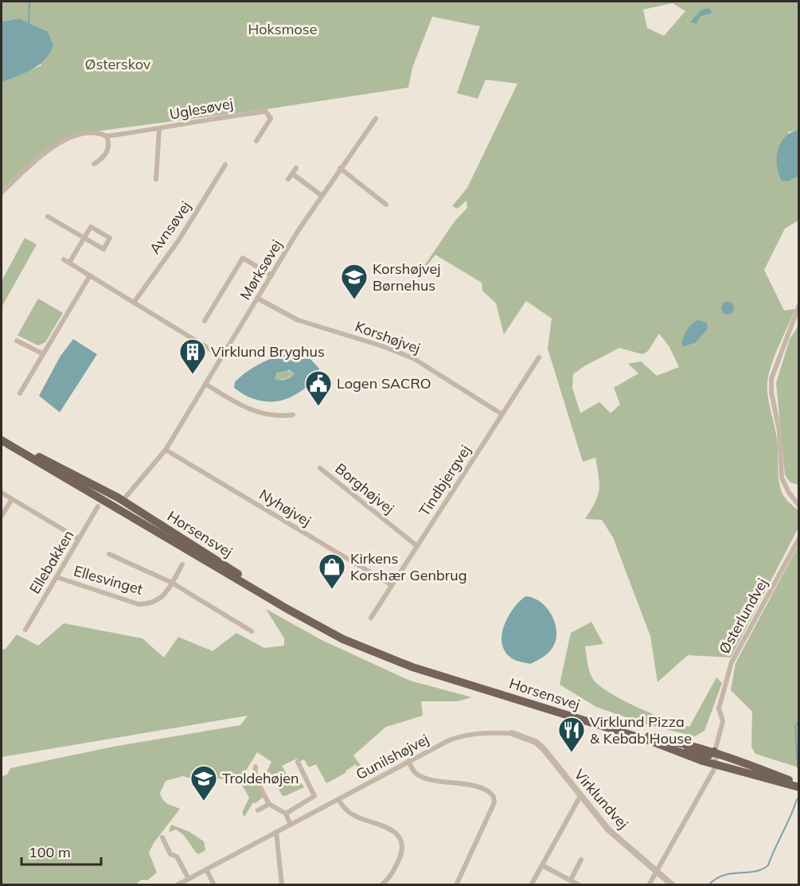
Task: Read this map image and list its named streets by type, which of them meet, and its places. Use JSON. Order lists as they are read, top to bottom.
{
  "streets": {
    "main road": ["Horsensvej"],
    "street": [
      "Uglesøvej",
      "Avnsøvej",
      "Mørksøvej",
      "Korshøjvej",
      "Tindbjergvej",
      "Borghøjvej",
      "Nyhøjvej",
      "Ellebakken",
      "Ellesvinget",
      "Østerlundvej",
      "Gunilshøjvej",
      "Virklundvej"
    ]
  },
  "crossings": [
    ["Mørksøvej", "Korshøjvej"],
    ["Mørksøvej", "Nyhøjvej"],
    ["Mørksøvej", "Horsensvej"],
    ["Korshøjvej", "Tindbjergvej"],
    ["Tindbjergvej", "Borghøjvej"],
    ["Tindbjergvej", "Nyhøjvej"],
    ["Horsensvej", "Østerlundvej"],
    ["Ellebakken", "Ellesvinget"],
    ["Gunilshøjvej", "Virklundvej"]
  ],
  "parks": ["Hoksmose", "Østerskov"],
  "places": {
    "school or university": ["Korshøjvej Børnehus", "Troldehøjen"],
    "building": ["Virklund Bryghus"],
    "public building": ["Logen SACRO"],
    "shop": ["Kirkens Korshær Genbrug"],
    "restaurant": ["Virklund Pizza & Kebab House"]
  },
  "scale_bar": "100 m"
}
